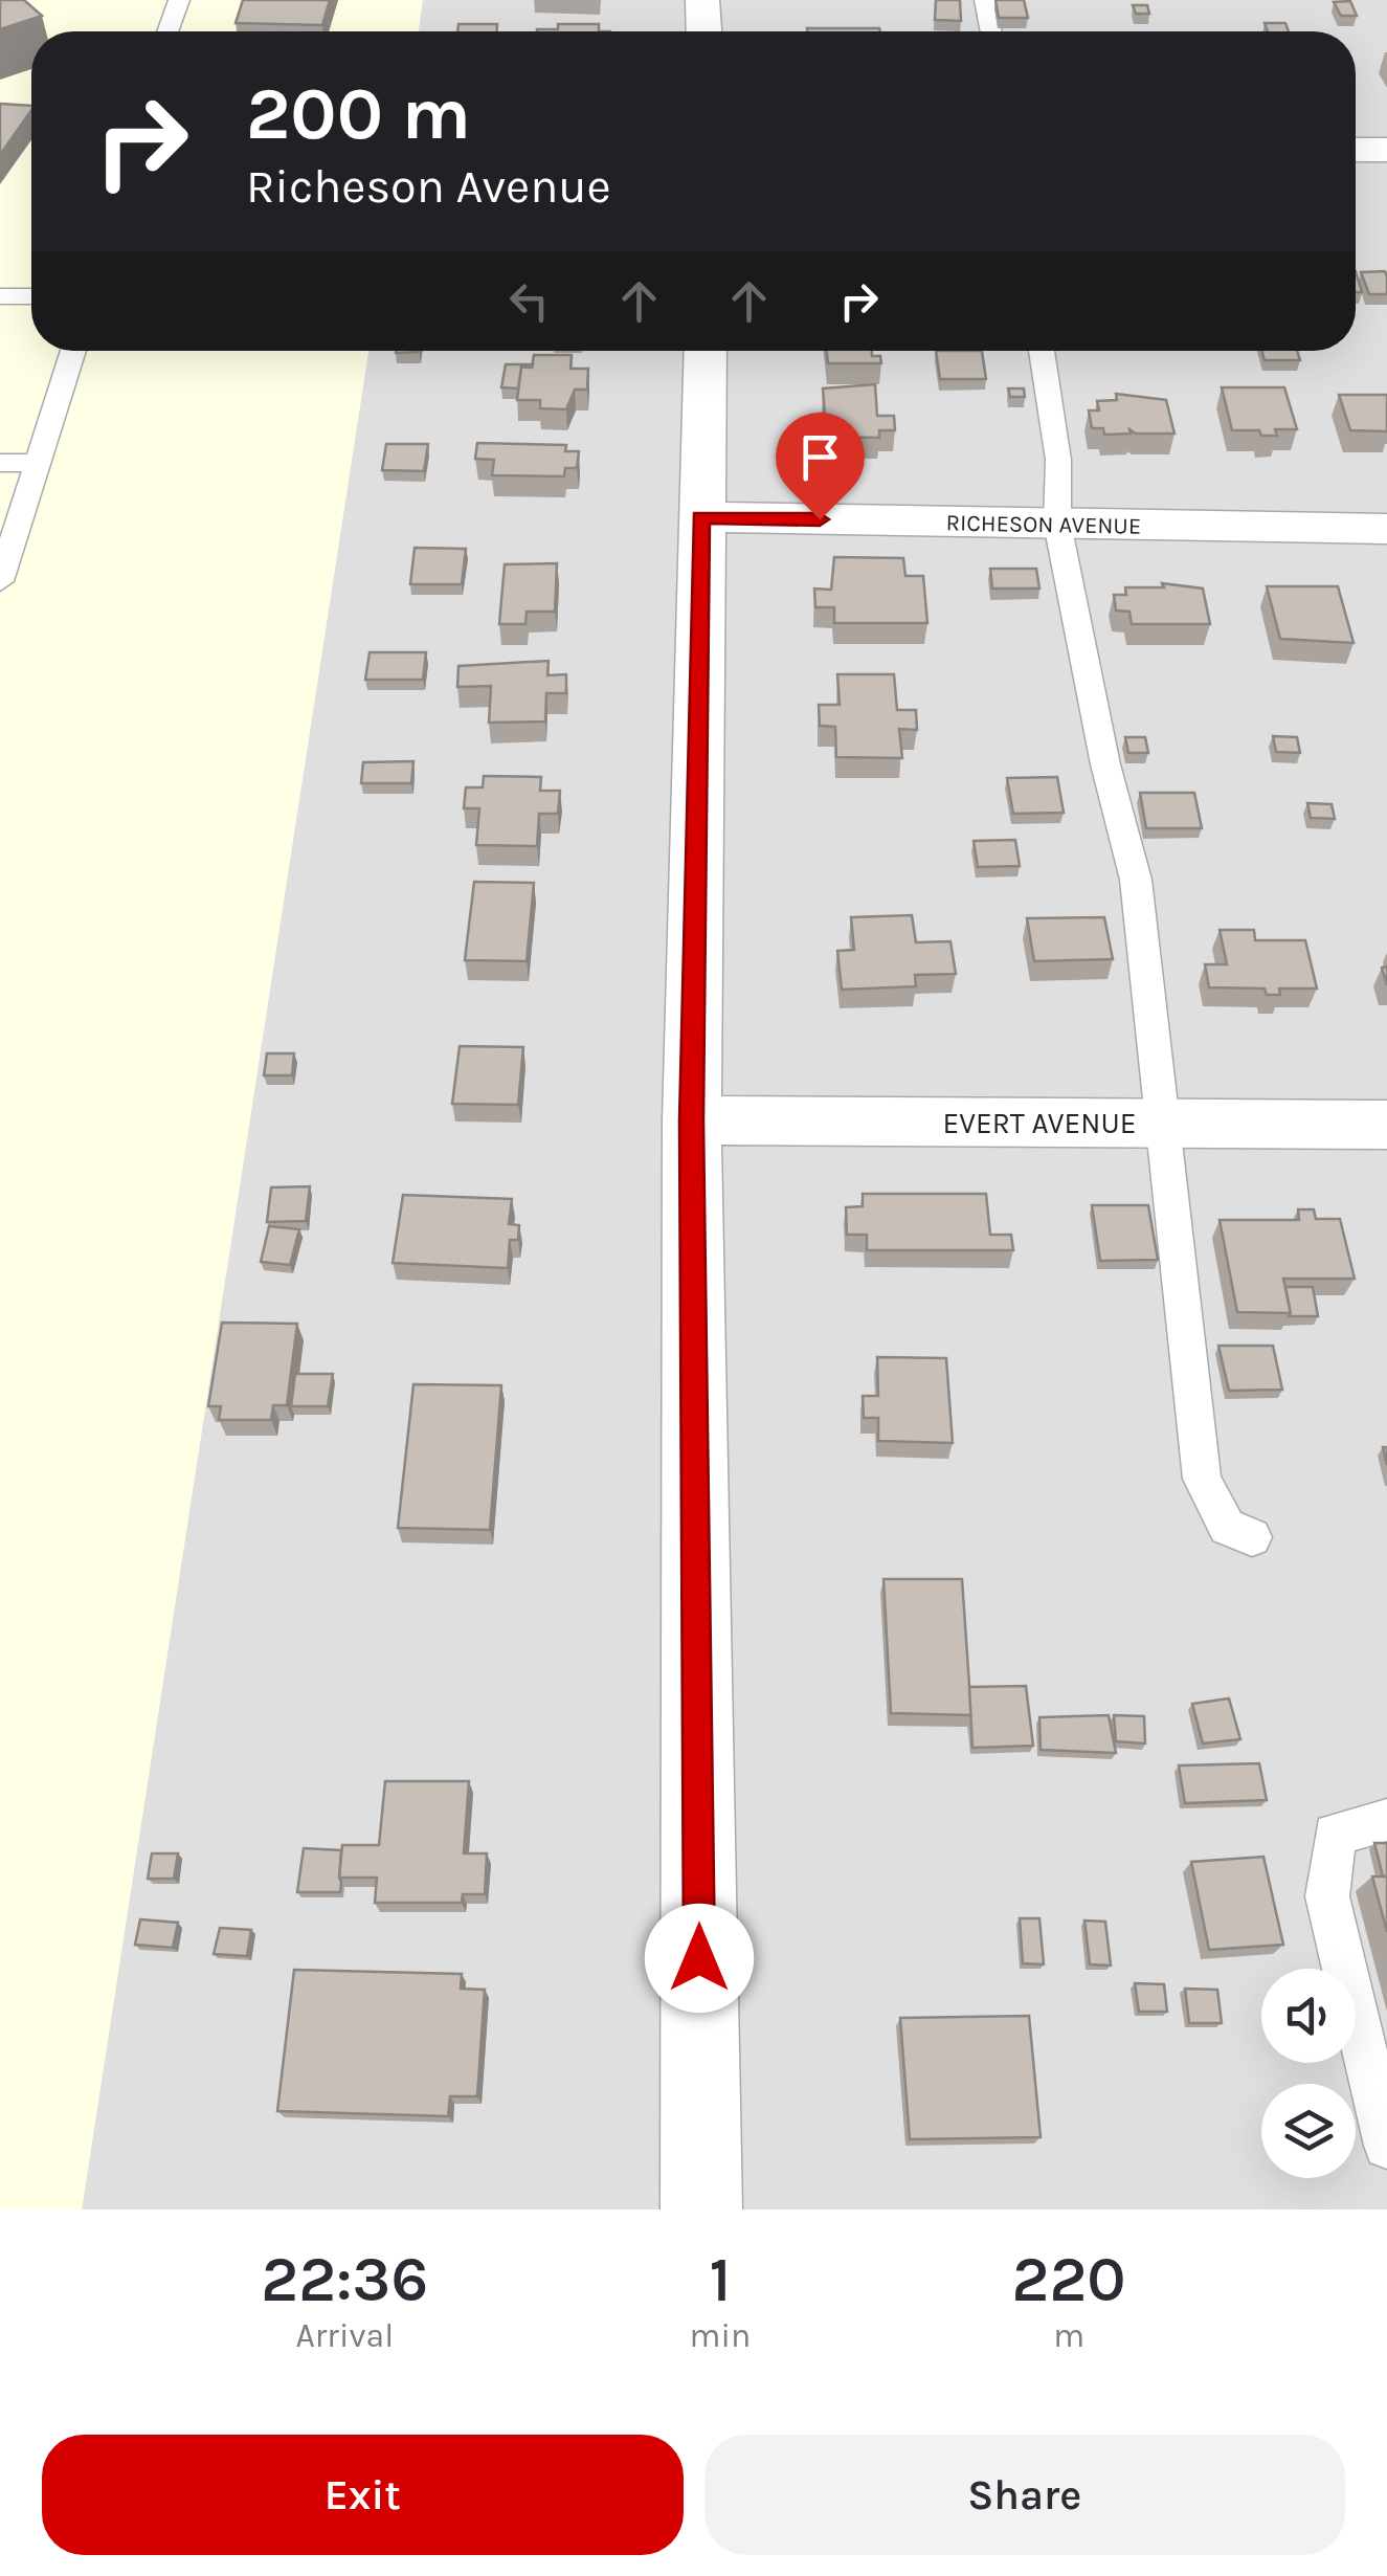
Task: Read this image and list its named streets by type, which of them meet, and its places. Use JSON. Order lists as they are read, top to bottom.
{
  "streets": {
    "street": ["RICHESON AVENUE", "EVERT AVENUE"]
  },
  "page": {
    "turn": ["200 m", "Richeson Avenue"],
    "eta": [
      "22:36",
      "Arrival",
      "1",
      "min",
      "220",
      "m"
    ],
    "buttons": ["Exit", "Share"]
  }
}
